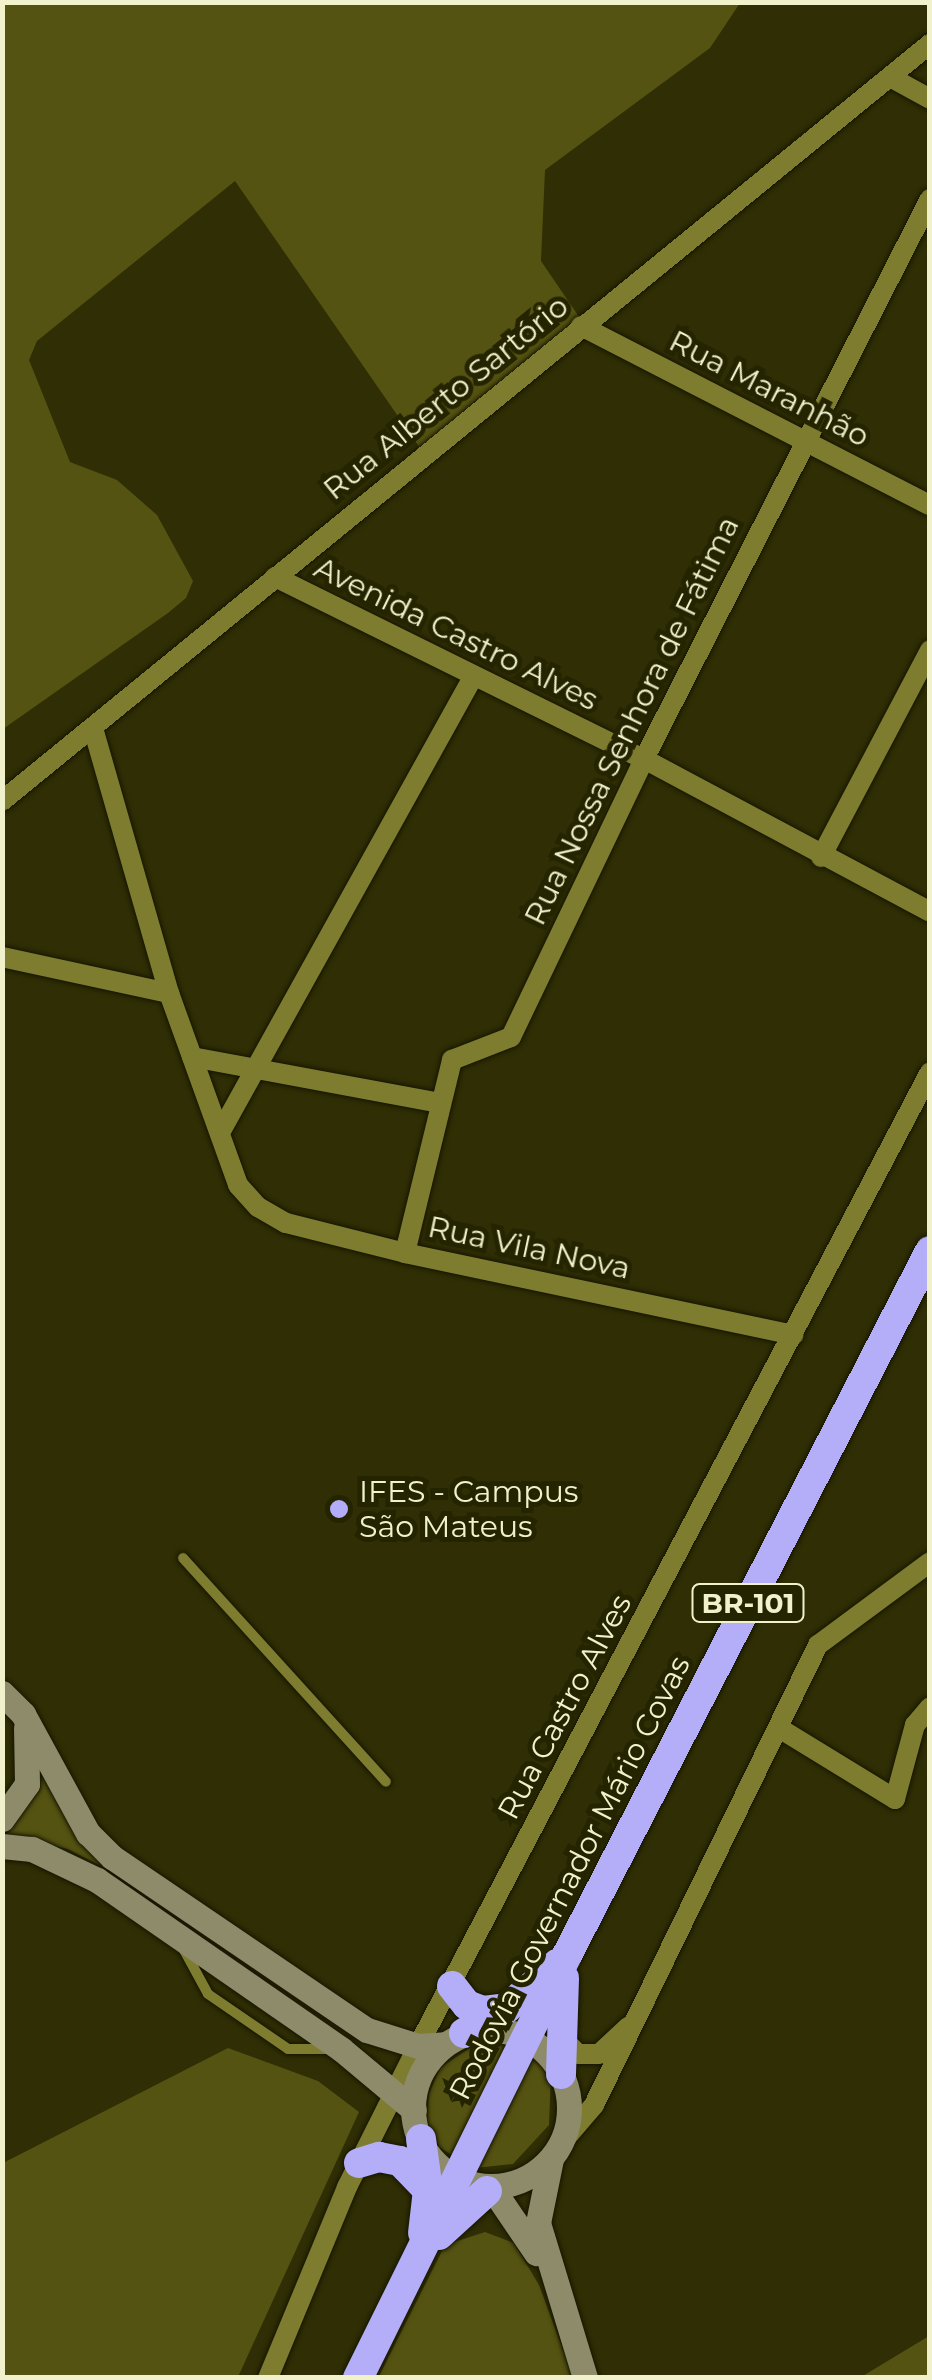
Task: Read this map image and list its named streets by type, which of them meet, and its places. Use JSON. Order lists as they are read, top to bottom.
{
  "streets": {
    "highway": ["BR-101", "Rodovia Governador Mário Covas"],
    "street": [
      "Rua Maranhão",
      "Rua Alberto Sartório",
      "Avenida Castro Alves",
      "Rua Nossa Senhora de Fátima",
      "Rua Vila Nova",
      "Rua Castro Alves"
    ]
  },
  "crossings": [
    ["Rua Maranhão", "Rua Alberto Sartório"],
    ["Rua Maranhão", "Rua Nossa Senhora de Fátima"],
    ["Rua Alberto Sartório", "Avenida Castro Alves"],
    ["Avenida Castro Alves", "Rua Nossa Senhora de Fátima"],
    ["Rua Nossa Senhora de Fátima", "Rua Vila Nova"],
    ["Rua Vila Nova", "Rua Castro Alves"]
  ],
  "places": ["IFES - Campus São Mateus"]
}
